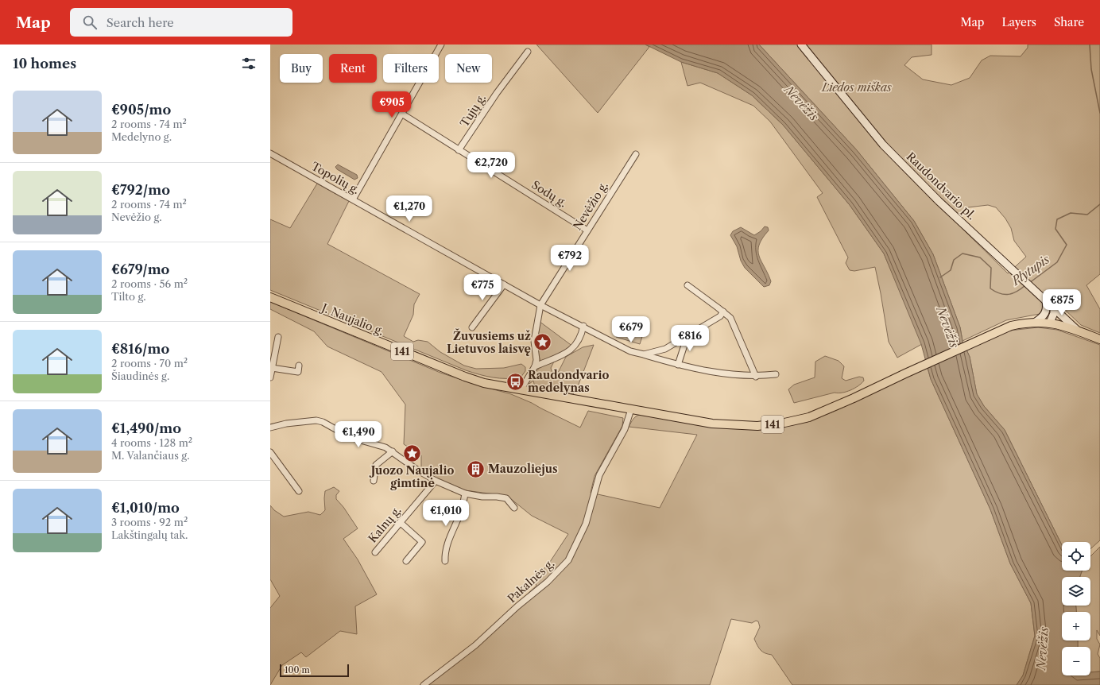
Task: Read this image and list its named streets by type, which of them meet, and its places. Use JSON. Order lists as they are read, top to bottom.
{
  "streets": {
    "main road": ["Raudondvario pl.", "J. Naujalio g.", "141"],
    "street": [
      "Tujų g.",
      "Topolių g.",
      "Sodų g.",
      "Nevėžio g.",
      "Kalnų g.",
      "Pakalnės g."
    ]
  },
  "crossings": [
    ["Tujų g.", "Sodų g."],
    ["Topolių g.", "Nevėžio g."],
    ["Raudondvario pl.", "141"],
    ["Sodų g.", "Nevėžio g."],
    ["Nevėžio g.", "J. Naujalio g."],
    ["J. Naujalio g.", "141"],
    ["J. Naujalio g.", "Pakalnės g."],
    ["141", "Pakalnės g."]
  ],
  "water": ["Nevėžis", "Plytupis"],
  "parks": ["Liedos miškas"],
  "places": {
    "place": ["Žuvusiems už Lietuvos laisvę", "Juozo Naujalio gimtinė"],
    "bus stop": ["Raudondvario medelynas"],
    "building": ["Mauzoliejus"]
  },
  "scale_bar": "100 m",
  "page": {
    "header": "Map",
    "search": "Search here",
    "nav": ["Map", "Layers", "Share"],
    "heading": "10 homes",
    "chip": [
      "Buy",
      "Rent",
      "Filters",
      "New"
    ],
    "list": [
      {
        "name": "€905/mo",
        "note": "2 rooms · 74 m² · Medelyno g."
      },
      {
        "name": "€792/mo",
        "note": "2 rooms · 74 m² · Nevėžio g."
      },
      {
        "name": "€679/mo",
        "note": "2 rooms · 56 m² · Tilto g."
      },
      {
        "name": "€816/mo",
        "note": "2 rooms · 70 m² · Šiaudinės g."
      },
      {
        "name": "€1,490/mo",
        "note": "4 rooms · 128 m² · M. Valančiaus g."
      },
      {
        "name": "€1,010/mo",
        "note": "3 rooms · 92 m² · Lakštingalų tak."
      }
    ],
    "price": [
      "€905",
      "€2,720",
      "€1,270",
      "€792",
      "€775",
      "€875",
      "€679",
      "€816",
      "€1,490",
      "€1,010"
    ],
    "map_buttons": ["+", "−"],
    "scale": "100 m"
  }
}
